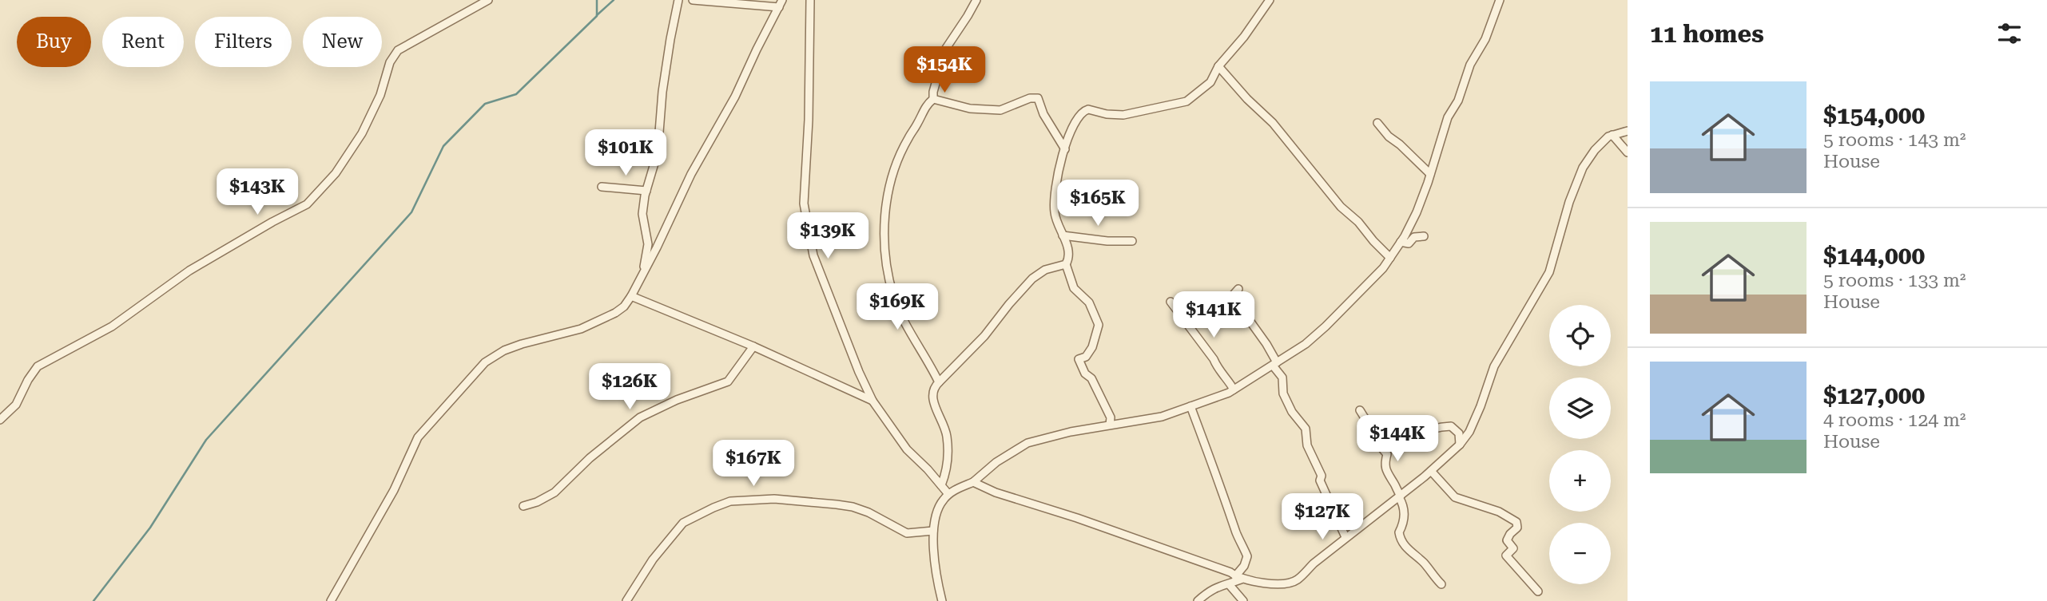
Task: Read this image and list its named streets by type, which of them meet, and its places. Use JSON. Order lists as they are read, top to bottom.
{
  "page": {
    "heading": "11 homes",
    "chip": [
      "Buy",
      "Rent",
      "Filters",
      "New"
    ],
    "price": [
      "$154K",
      "$101K",
      "$143K",
      "$165K",
      "$139K",
      "$169K",
      "$141K",
      "$126K",
      "$144K",
      "$167K",
      "$127K"
    ],
    "list": [
      {
        "name": "$154,000",
        "note": "5 rooms · 143 m² · House"
      },
      {
        "name": "$144,000",
        "note": "5 rooms · 133 m² · House"
      },
      {
        "name": "$127,000",
        "note": "4 rooms · 124 m² · House"
      }
    ],
    "map_buttons": ["+", "−"]
  }
}
